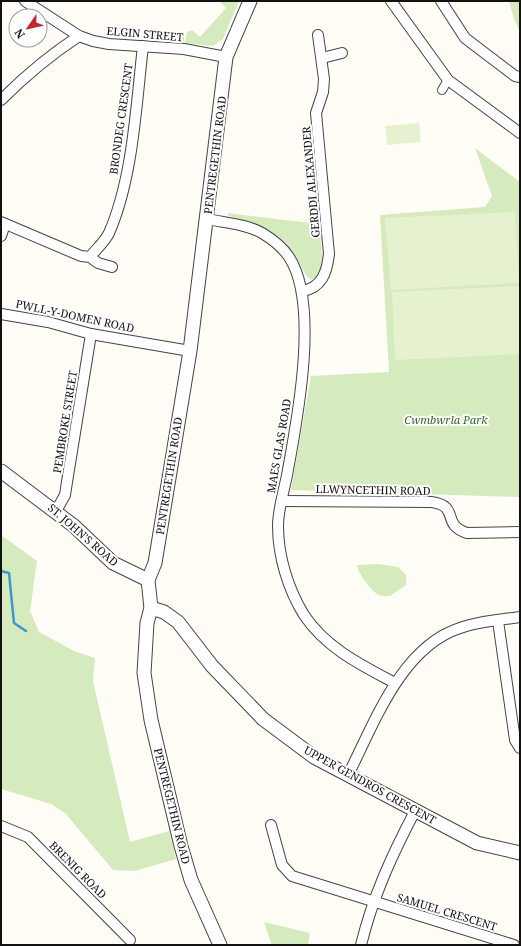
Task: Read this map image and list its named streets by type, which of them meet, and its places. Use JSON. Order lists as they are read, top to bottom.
{
  "streets": {
    "street": [
      "ELGIN STREET",
      "BRONDEG CRESCENT",
      "PENTREGETHIN ROAD",
      "GERDDI ALEXANDER",
      "PWLL-Y-DOMEN ROAD",
      "PEMBROKE STREET",
      "MAES GLAS ROAD",
      "LLWYNCETHIN ROAD",
      "ST. JOHN'S ROAD",
      "UPPER GENDROS CRESCENT",
      "BRENIG ROAD",
      "SAMUEL CRESCENT"
    ]
  },
  "crossings": [
    ["ELGIN STREET", "BRONDEG CRESCENT"],
    ["ELGIN STREET", "PENTREGETHIN ROAD"],
    ["PENTREGETHIN ROAD", "PWLL-Y-DOMEN ROAD"],
    ["PENTREGETHIN ROAD", "MAES GLAS ROAD"],
    ["PENTREGETHIN ROAD", "ST. JOHN'S ROAD"],
    ["PENTREGETHIN ROAD", "UPPER GENDROS CRESCENT"],
    ["GERDDI ALEXANDER", "MAES GLAS ROAD"],
    ["PWLL-Y-DOMEN ROAD", "PEMBROKE STREET"],
    ["PEMBROKE STREET", "ST. JOHN'S ROAD"],
    ["MAES GLAS ROAD", "LLWYNCETHIN ROAD"]
  ],
  "parks": ["Cwmbwrla Park"],
  "north": "bottom left"
}
